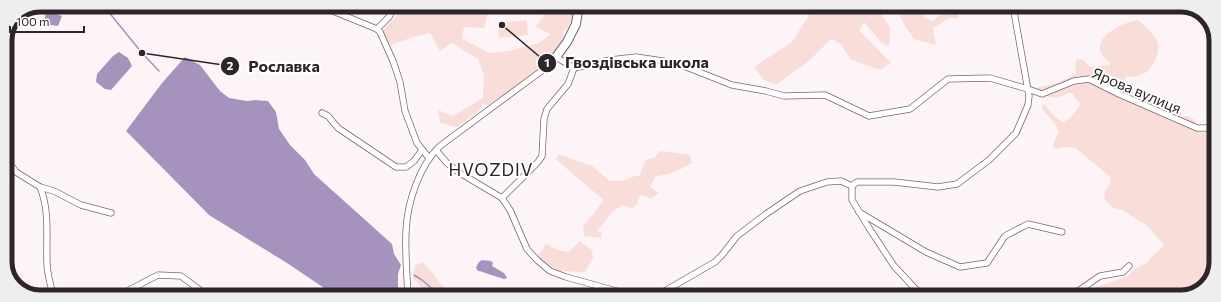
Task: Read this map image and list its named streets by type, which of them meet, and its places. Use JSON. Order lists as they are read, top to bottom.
{
  "streets": {
    "street": ["Ярова вулиця"]
  },
  "districts": ["HVOZDIV"],
  "places": ["Гвоздівська школа", "Рославка"],
  "scale_bar": "100 m"
}
